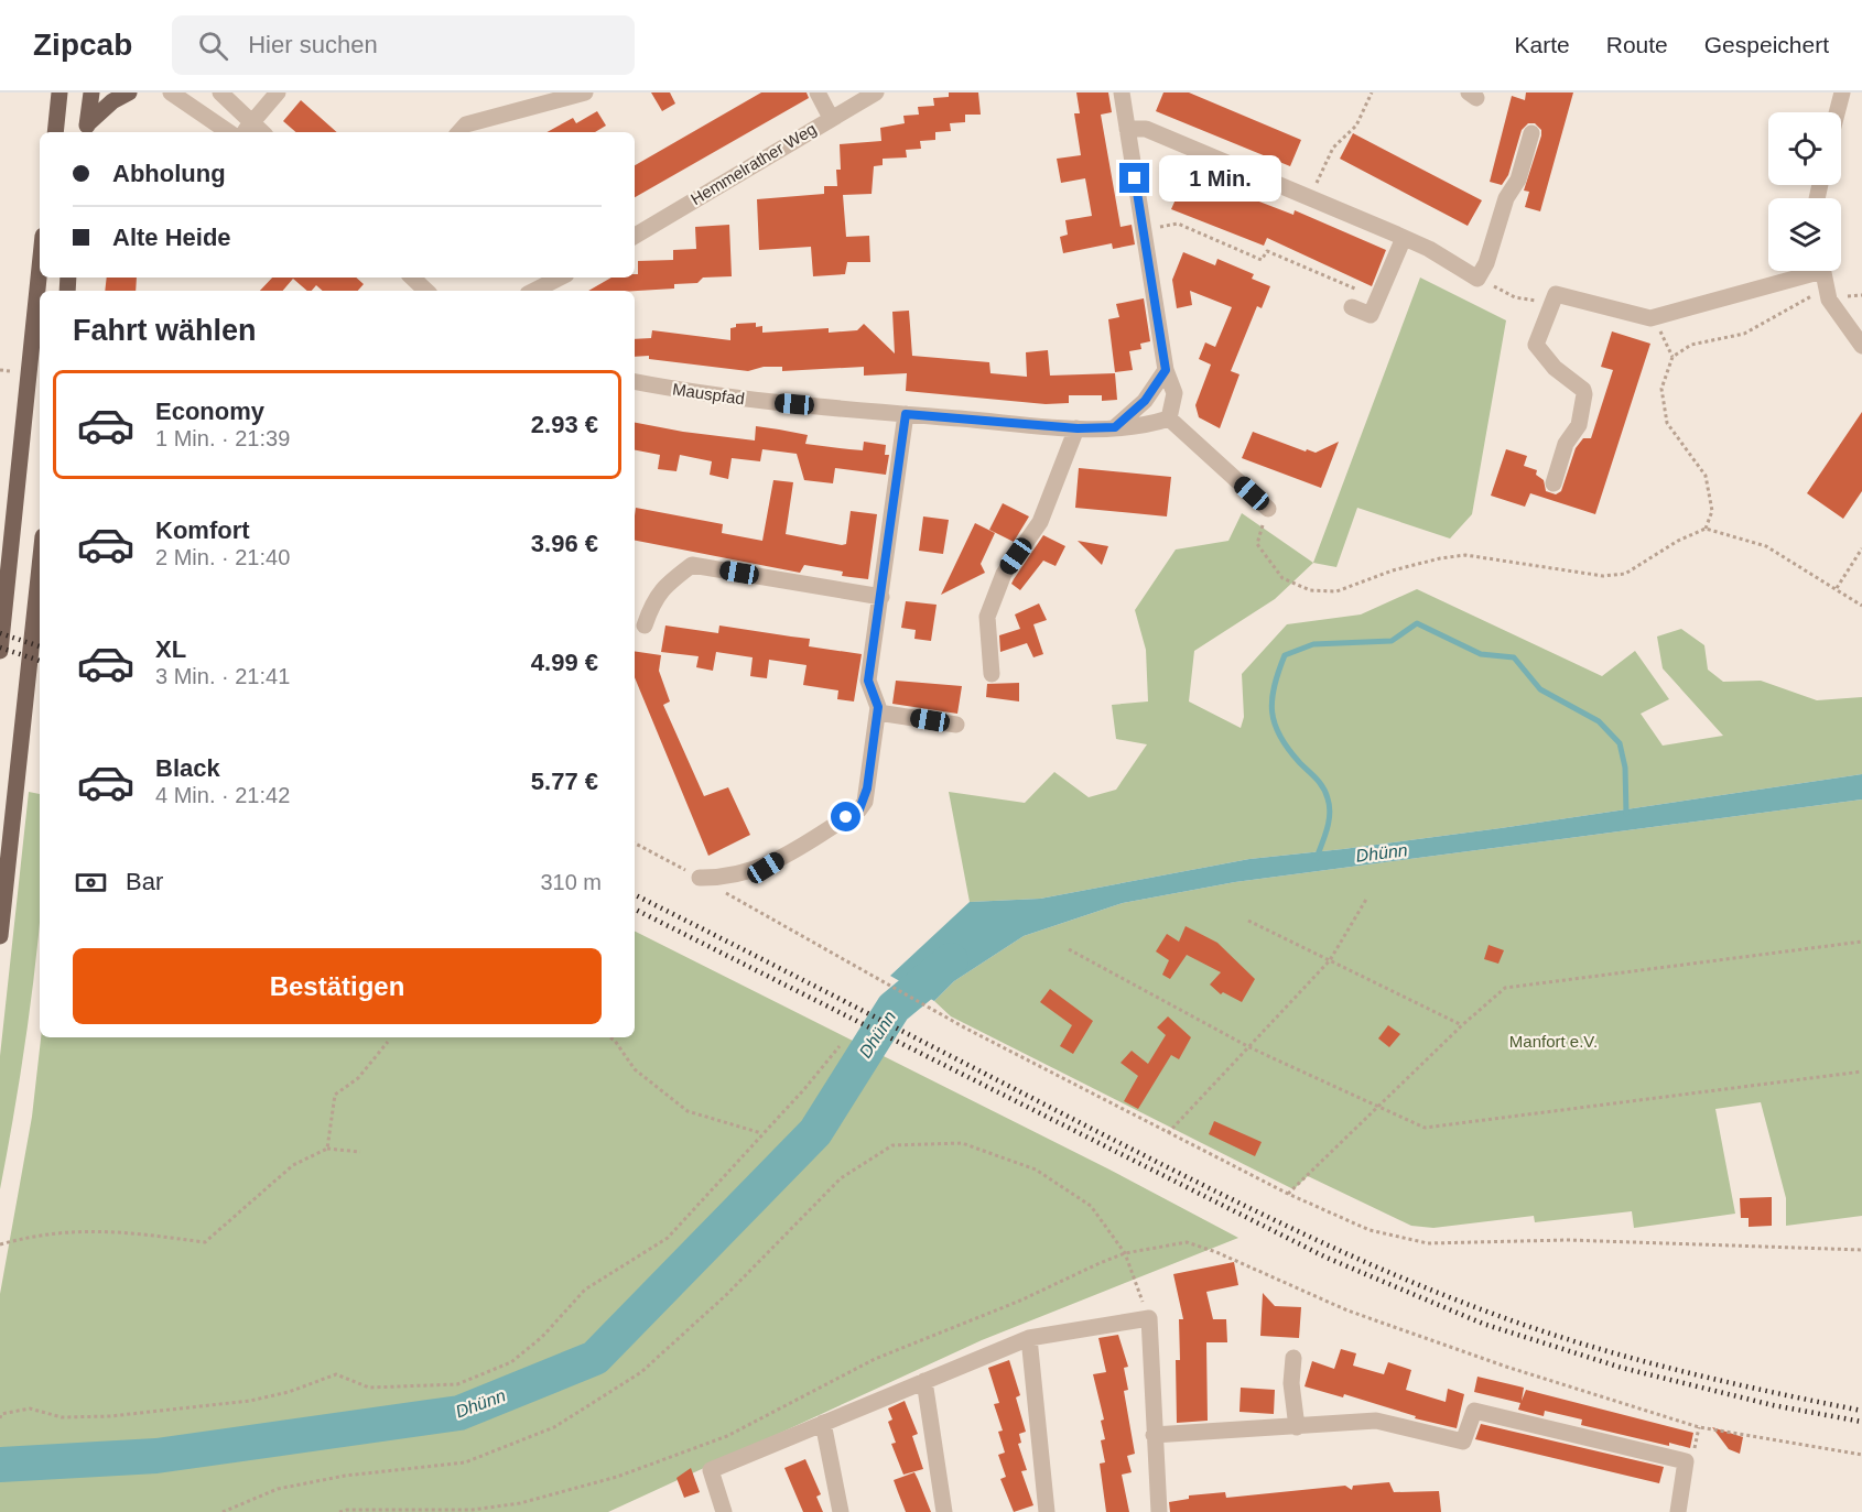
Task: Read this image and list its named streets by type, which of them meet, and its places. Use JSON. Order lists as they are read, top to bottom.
{
  "streets": {
    "street": ["Hemmelrather Weg", "Mauspfad"]
  },
  "water": ["Dhünn"],
  "parks": ["Manfort e.V."],
  "page": {
    "header": "Zipcab",
    "search": "Hier suchen",
    "nav": ["Karte", "Route", "Gespeichert"],
    "banner": ["Abholung", "Alte Heide"],
    "bubble": "1 Min.",
    "heading": "Fahrt wählen",
    "list": [
      {
        "name": "Economy",
        "note": "1 Min. · 21:39",
        "value": "2.93 €"
      },
      {
        "name": "Komfort",
        "note": "2 Min. · 21:40",
        "value": "3.96 €"
      },
      {
        "name": "XL",
        "note": "3 Min. · 21:41",
        "value": "4.99 €"
      },
      {
        "name": "Black",
        "note": "4 Min. · 21:42",
        "value": "5.77 €"
      }
    ],
    "pay": ["Bar", "310 m"],
    "buttons": "Bestätigen"
  }
}
